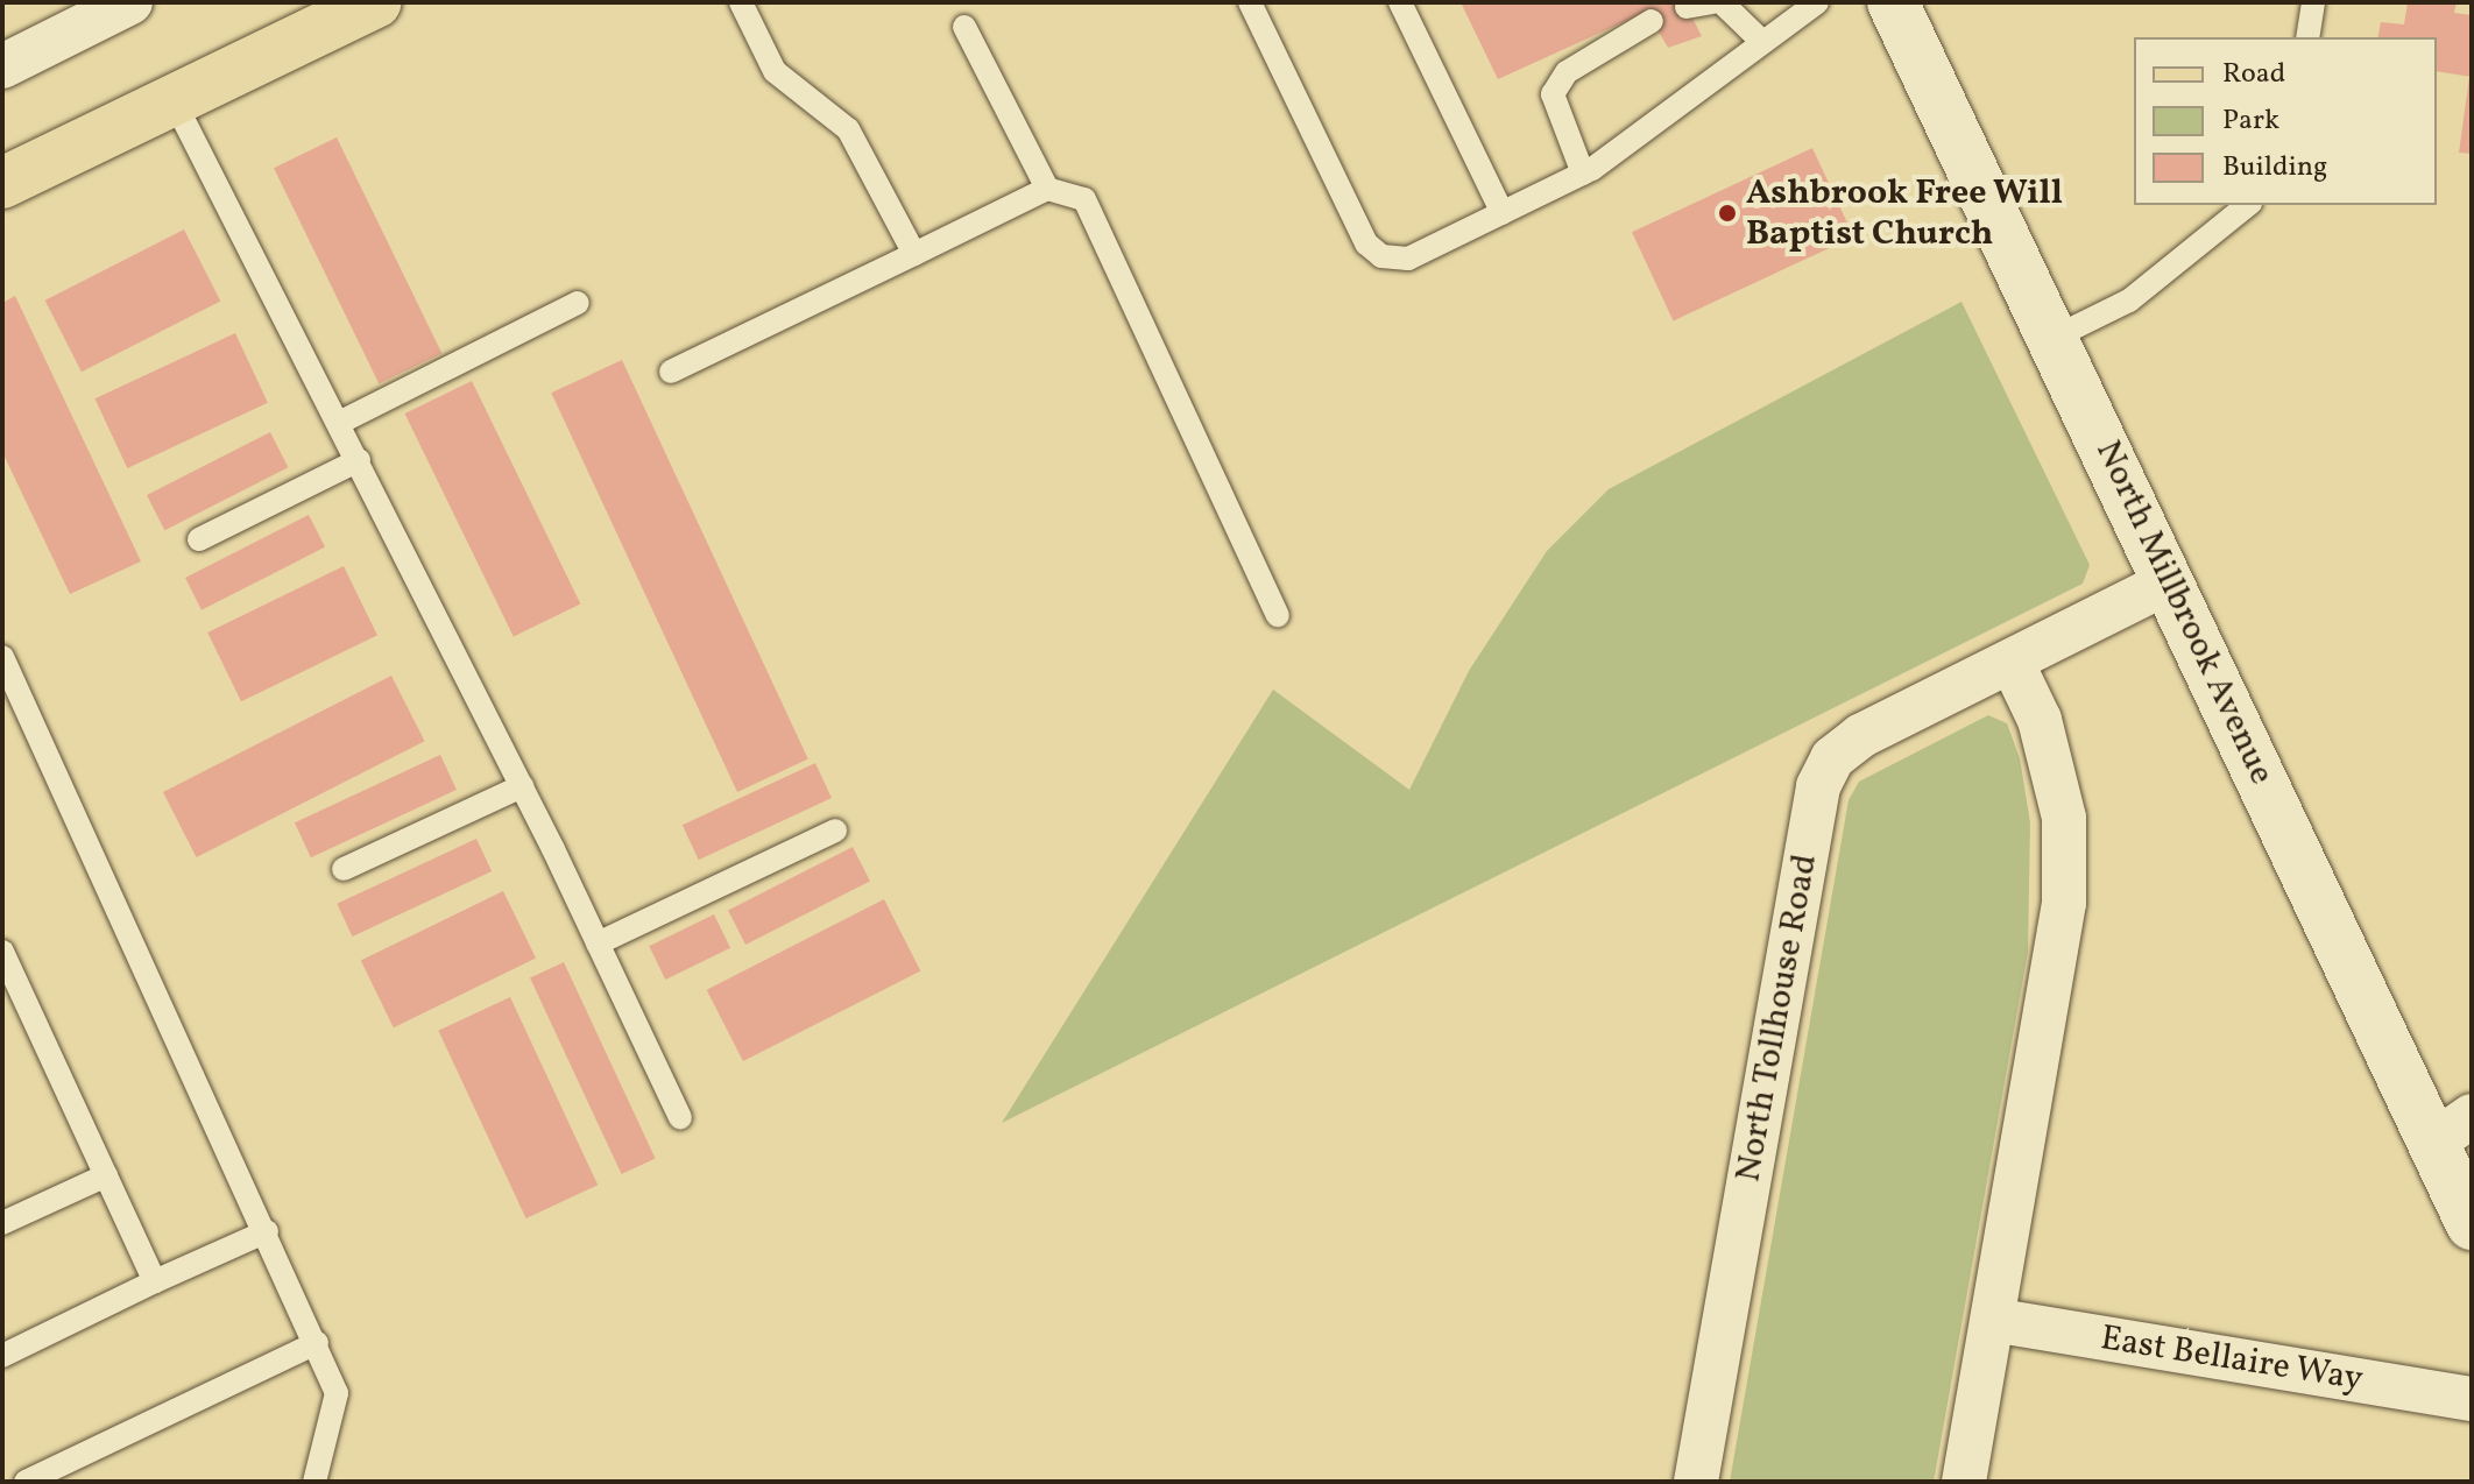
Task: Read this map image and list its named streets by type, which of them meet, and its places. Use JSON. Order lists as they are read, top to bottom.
{
  "streets": {
    "street": ["North Millbrook Avenue", "North Tollhouse Road", "East Bellaire Way"]
  },
  "crossings": [
    ["North Millbrook Avenue", "North Tollhouse Road"]
  ],
  "places": ["Ashbrook Free Will Baptist Church"],
  "legend": ["Road", "Park", "Building"]
}
